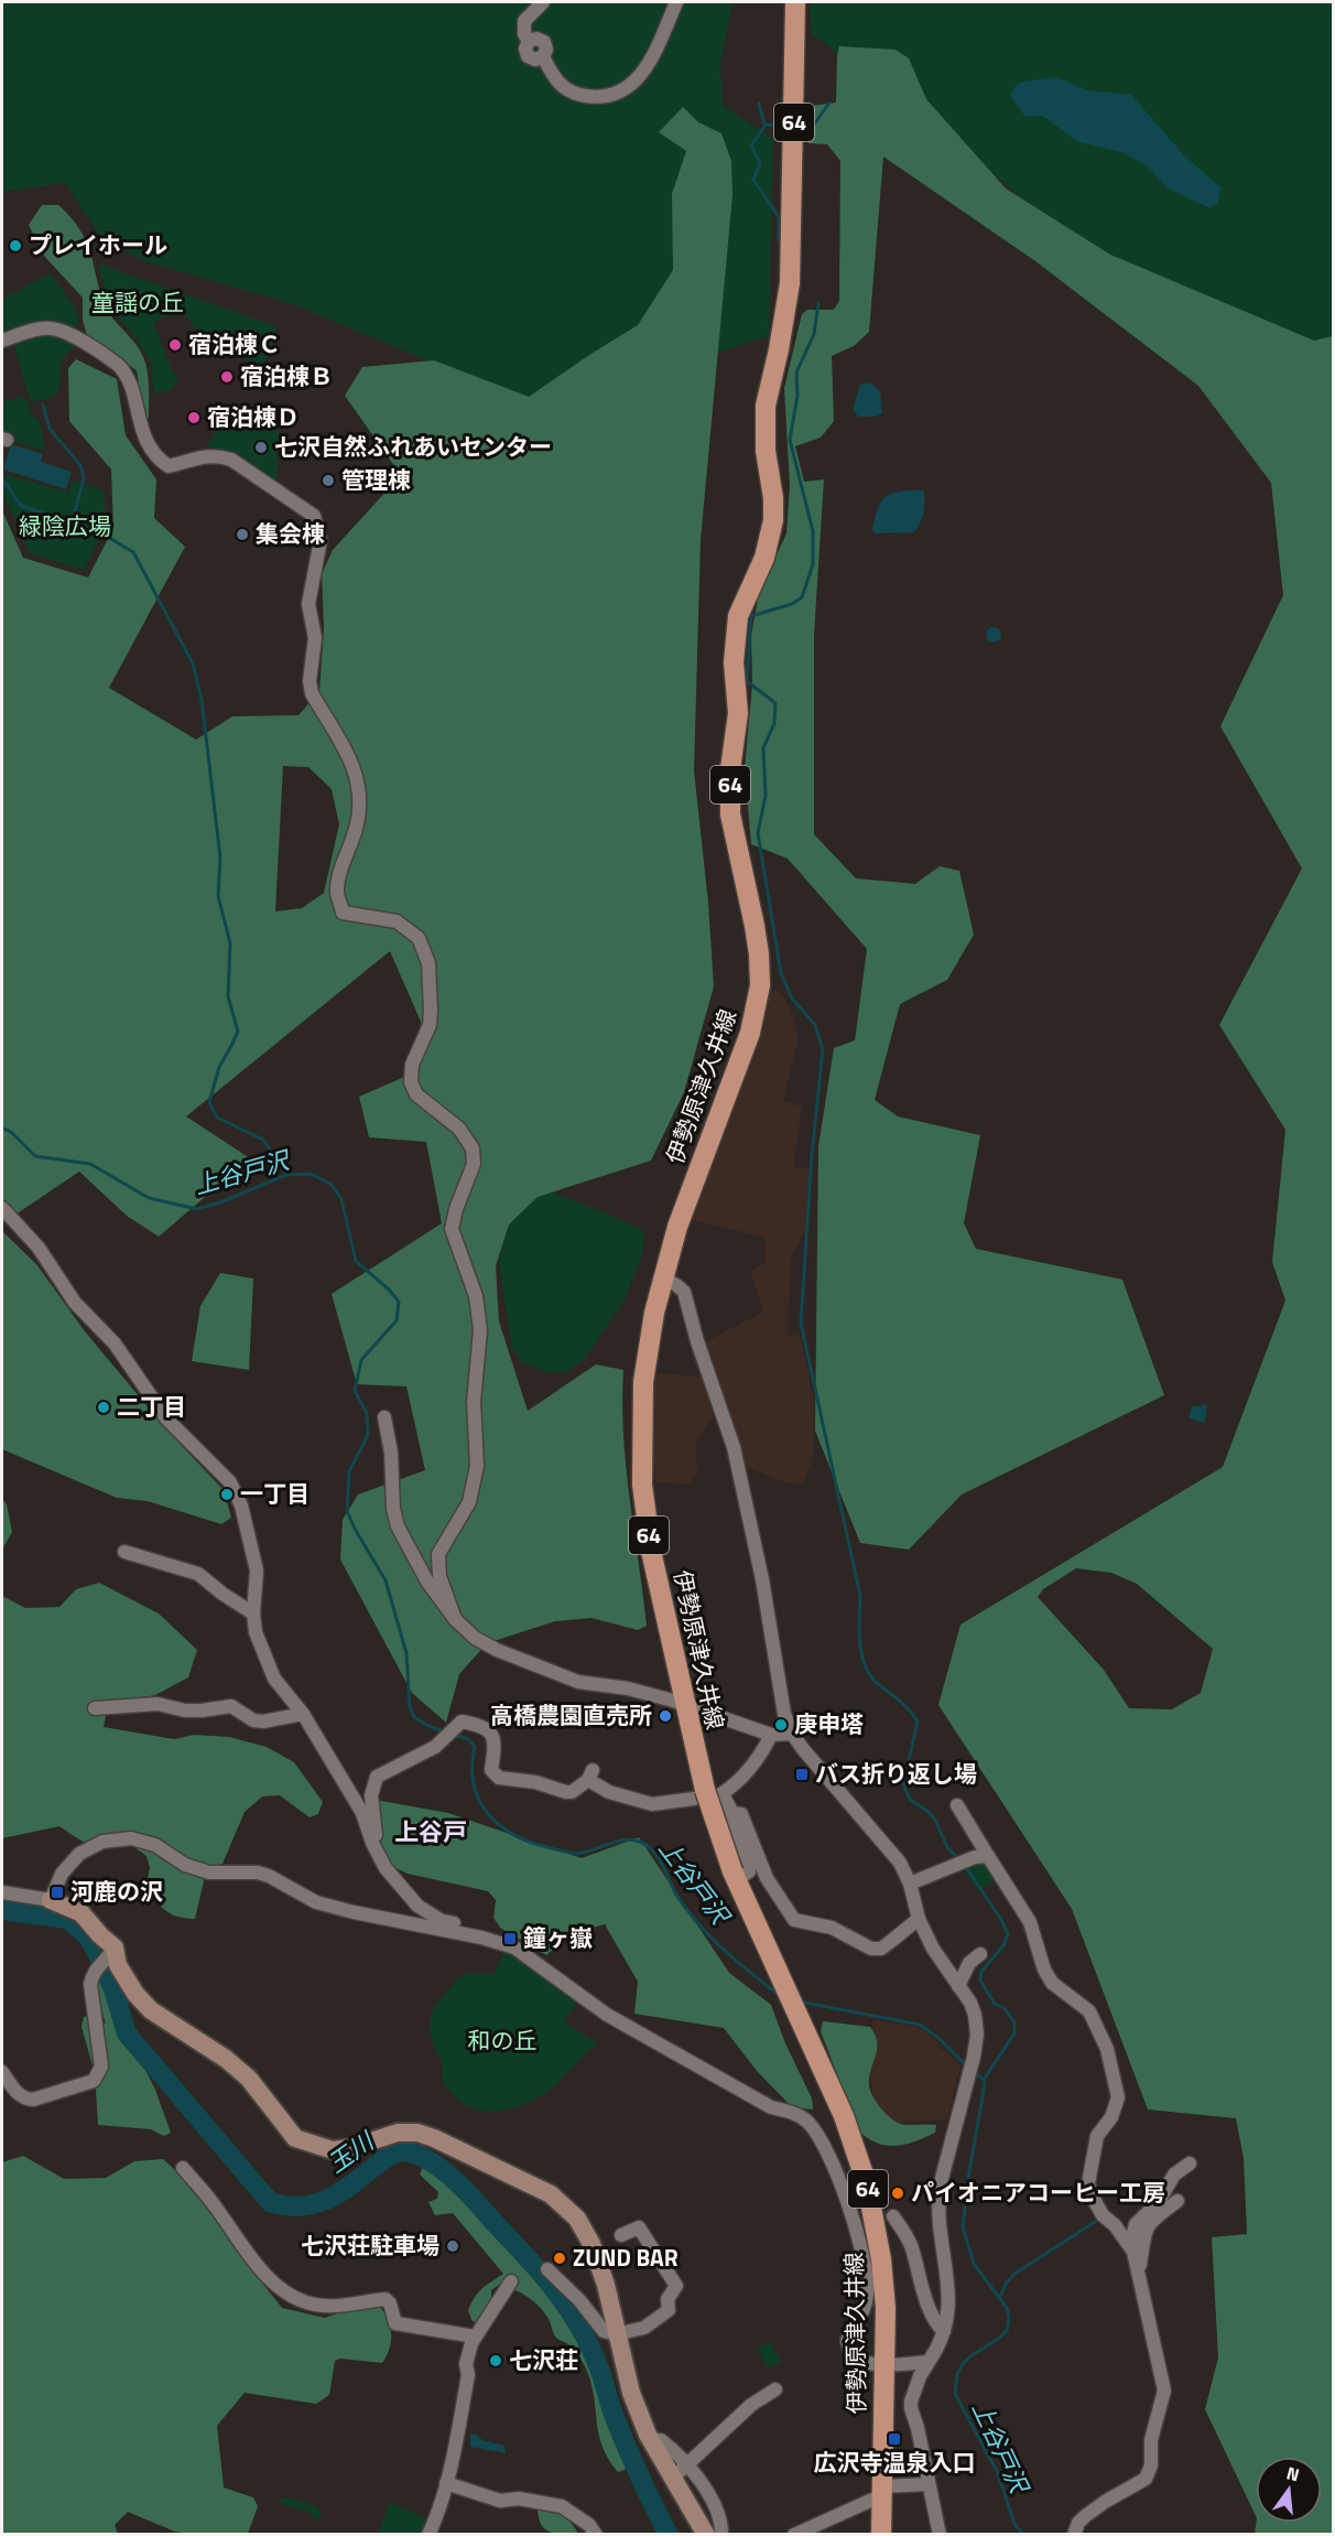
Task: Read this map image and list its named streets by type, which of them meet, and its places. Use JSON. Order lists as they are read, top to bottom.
{
  "streets": {
    "main road": ["64", "伊勢原津久井線"]
  },
  "crossings": [
    ["64", "伊勢原津久井線"]
  ],
  "districts": ["上谷戸"],
  "water": ["上谷戸沢", "玉川"],
  "parks": ["童謡の丘", "緑陰広場", "和の丘"],
  "places": {
    "other": [
      "プレイホール",
      "宿泊棟Ｃ",
      "宿泊棟Ｂ",
      "宿泊棟Ｄ",
      "七沢自然ふれあいセンター",
      "管理棟",
      "集会棟",
      "二丁目",
      "一丁目",
      "高橋農園直売所",
      "庚申塔",
      "パイオニアコーヒー工房",
      "七沢荘駐車場",
      "ZUND BAR",
      "七沢荘"
    ],
    "transit": [
      "バス折り返し場",
      "河鹿の沢",
      "鐘ヶ嶽",
      "広沢寺温泉入口"
    ]
  },
  "north": "top"
}
